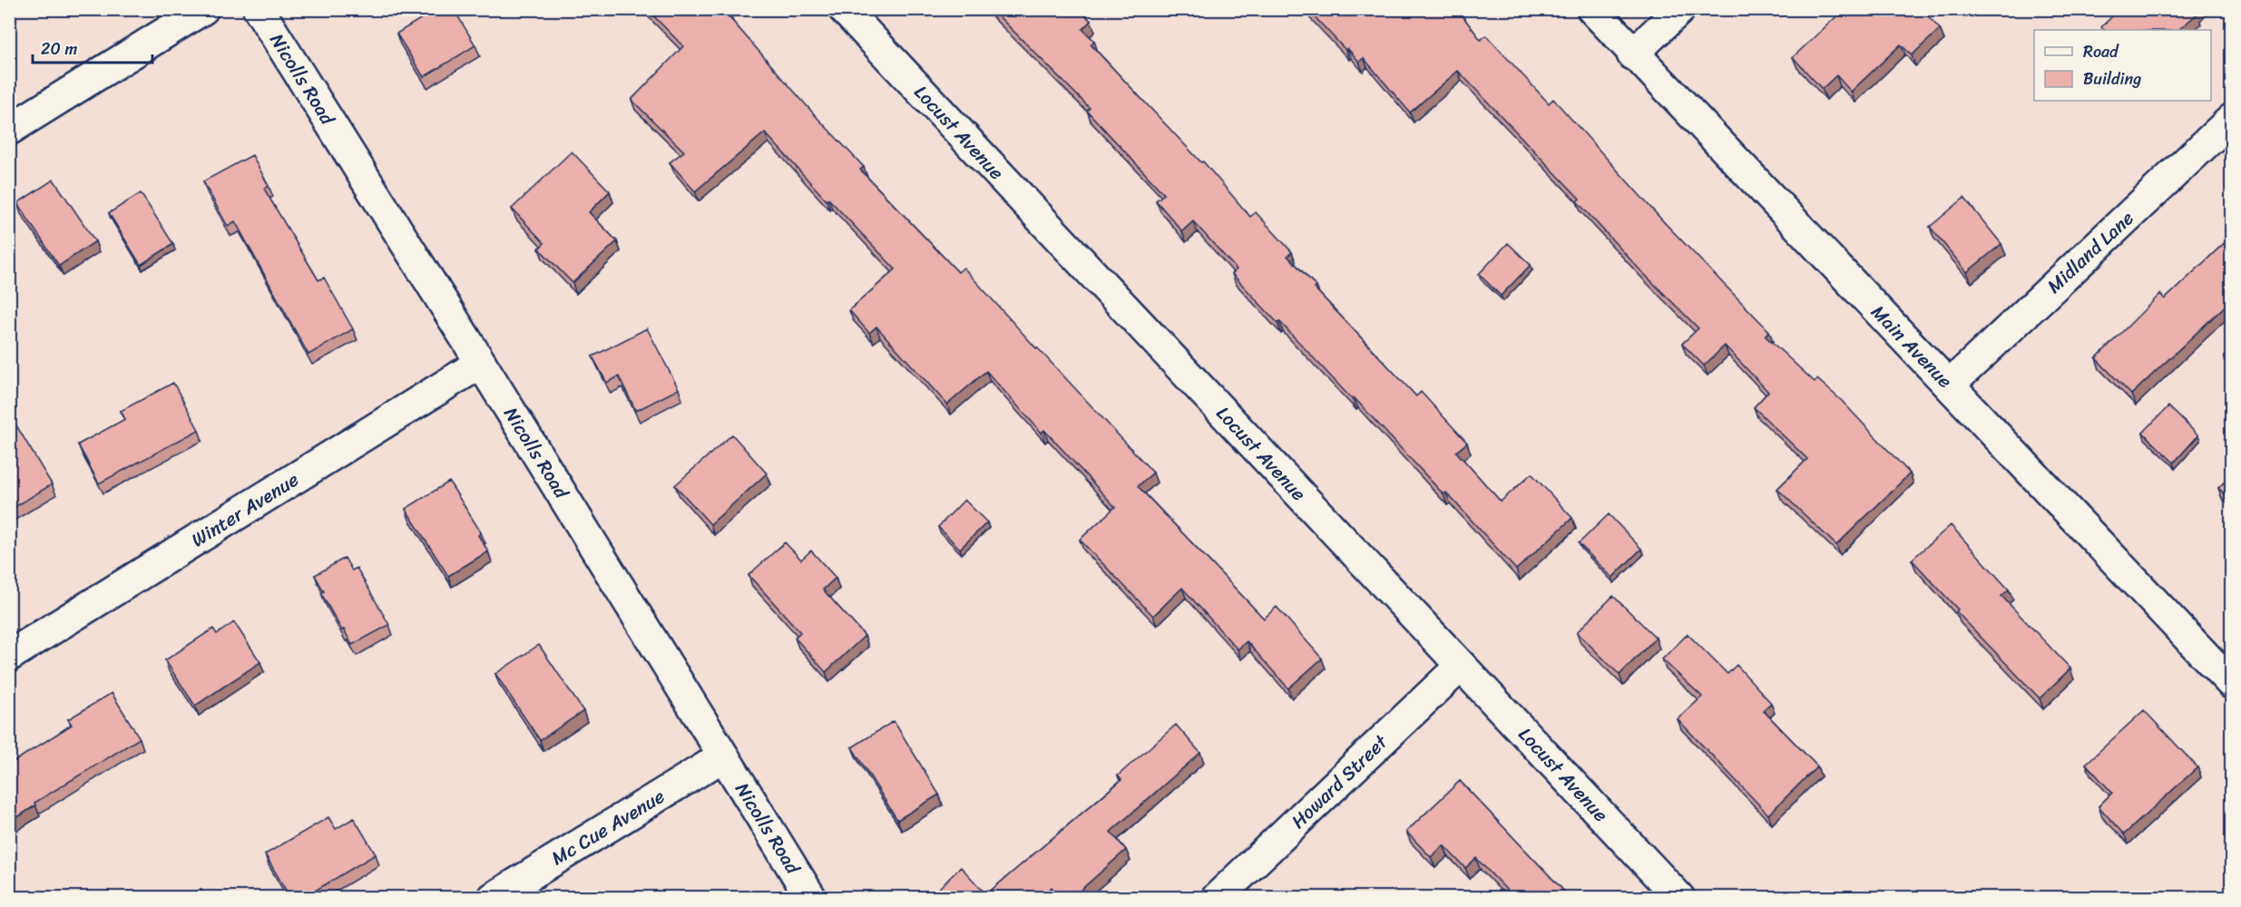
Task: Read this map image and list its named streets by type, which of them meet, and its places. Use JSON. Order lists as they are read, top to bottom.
{
  "streets": {
    "street": [
      "Nicolls Road",
      "Locust Avenue",
      "Midland Lane",
      "Main Avenue",
      "Winter Avenue",
      "Howard Street",
      "Mc Cue Avenue"
    ]
  },
  "crossings": [
    ["Nicolls Road", "Winter Avenue"],
    ["Nicolls Road", "Mc Cue Avenue"],
    ["Locust Avenue", "Howard Street"],
    ["Midland Lane", "Main Avenue"]
  ],
  "legend": ["Road", "Building"],
  "scale_bar": "20 m"
}
